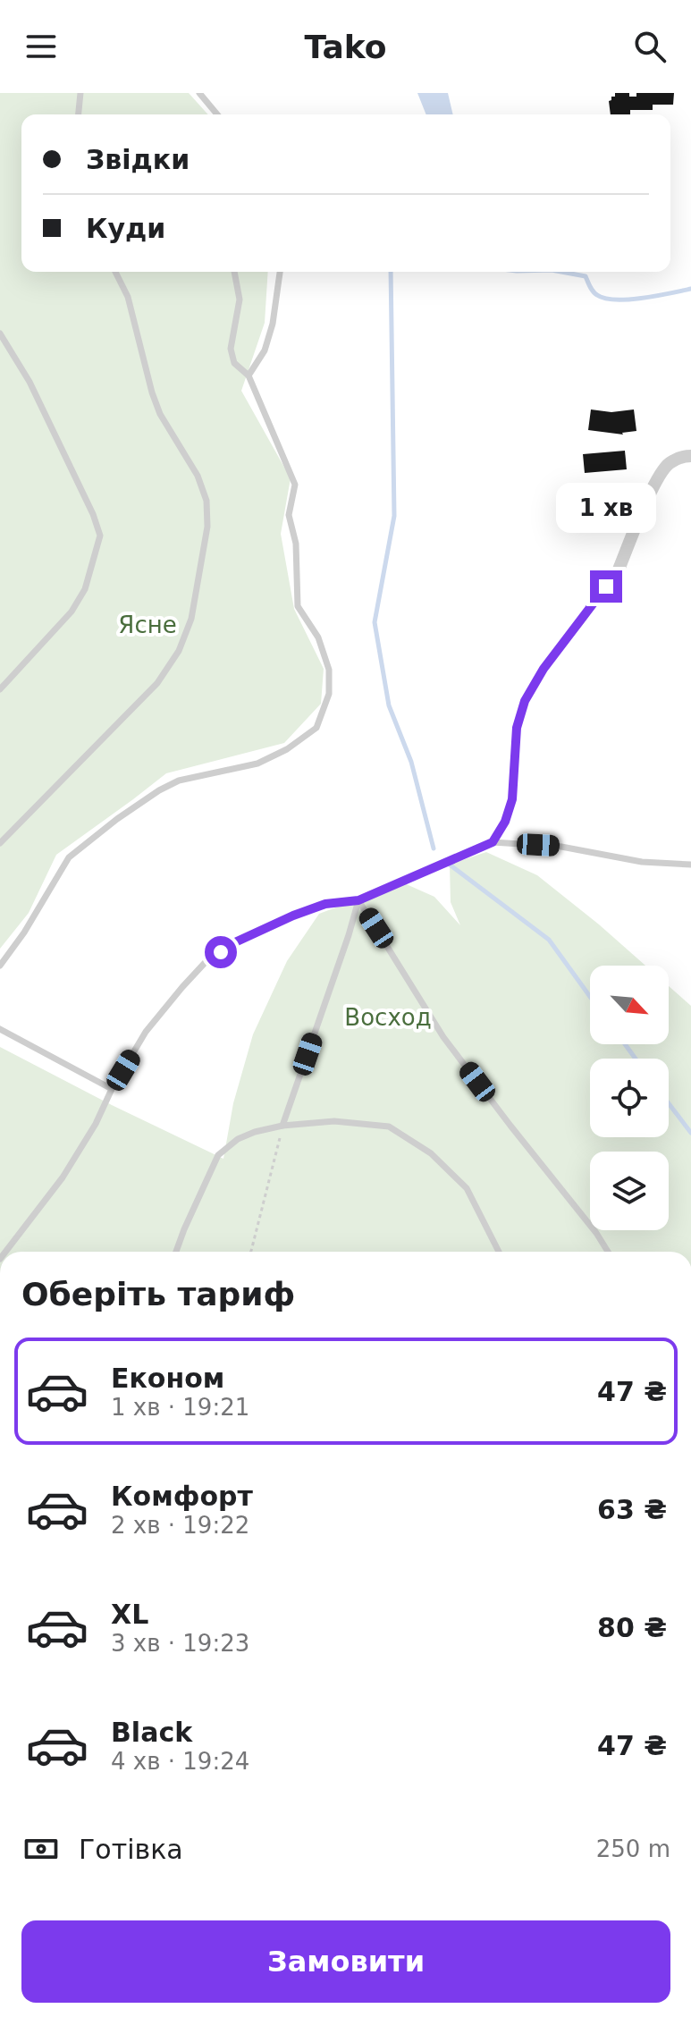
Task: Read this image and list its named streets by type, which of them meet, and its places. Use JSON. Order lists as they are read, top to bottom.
{
  "parks": ["Ясне", "Восход"],
  "north": "bottom right",
  "page": {
    "header": "Tako",
    "banner": ["Звідки", "Куди"],
    "bubble": "1 хв",
    "heading": "Оберіть тариф",
    "list": [
      {
        "name": "Економ",
        "note": "1 хв · 19:21",
        "value": "47 ₴"
      },
      {
        "name": "Комфорт",
        "note": "2 хв · 19:22",
        "value": "63 ₴"
      },
      {
        "name": "XL",
        "note": "3 хв · 19:23",
        "value": "80 ₴"
      },
      {
        "name": "Black",
        "note": "4 хв · 19:24",
        "value": "47 ₴"
      }
    ],
    "pay": ["Готівка", "250 m"],
    "buttons": "Замовити"
  }
}
